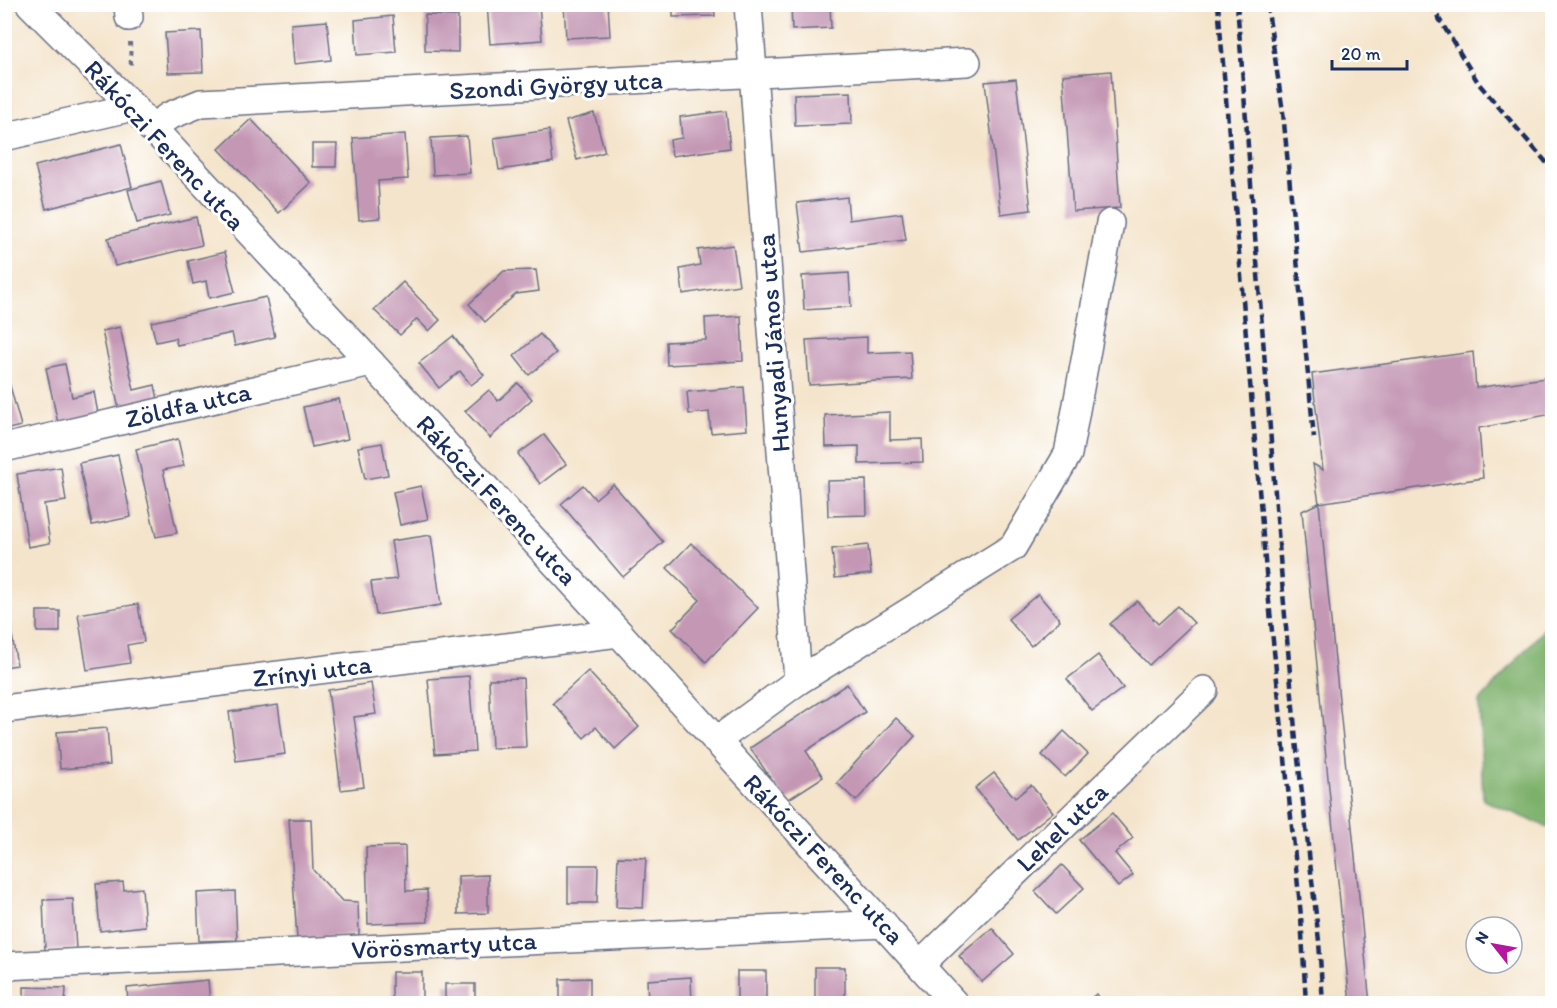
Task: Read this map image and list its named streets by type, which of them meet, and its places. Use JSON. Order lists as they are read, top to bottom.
{
  "streets": {
    "street": [
      "Szondi György utca",
      "Rákóczi Ferenc utca",
      "Hunyadi János utca",
      "Zöldfa utca",
      "Zrínyi utca",
      "Lehel utca",
      "Vörösmarty utca"
    ]
  },
  "crossings": [
    ["Szondi György utca", "Rákóczi Ferenc utca"],
    ["Szondi György utca", "Hunyadi János utca"],
    ["Rákóczi Ferenc utca", "Zöldfa utca"],
    ["Rákóczi Ferenc utca", "Zrínyi utca"],
    ["Rákóczi Ferenc utca", "Lehel utca"],
    ["Rákóczi Ferenc utca", "Vörösmarty utca"]
  ],
  "scale_bar": "20 m",
  "north": "top left"
}
